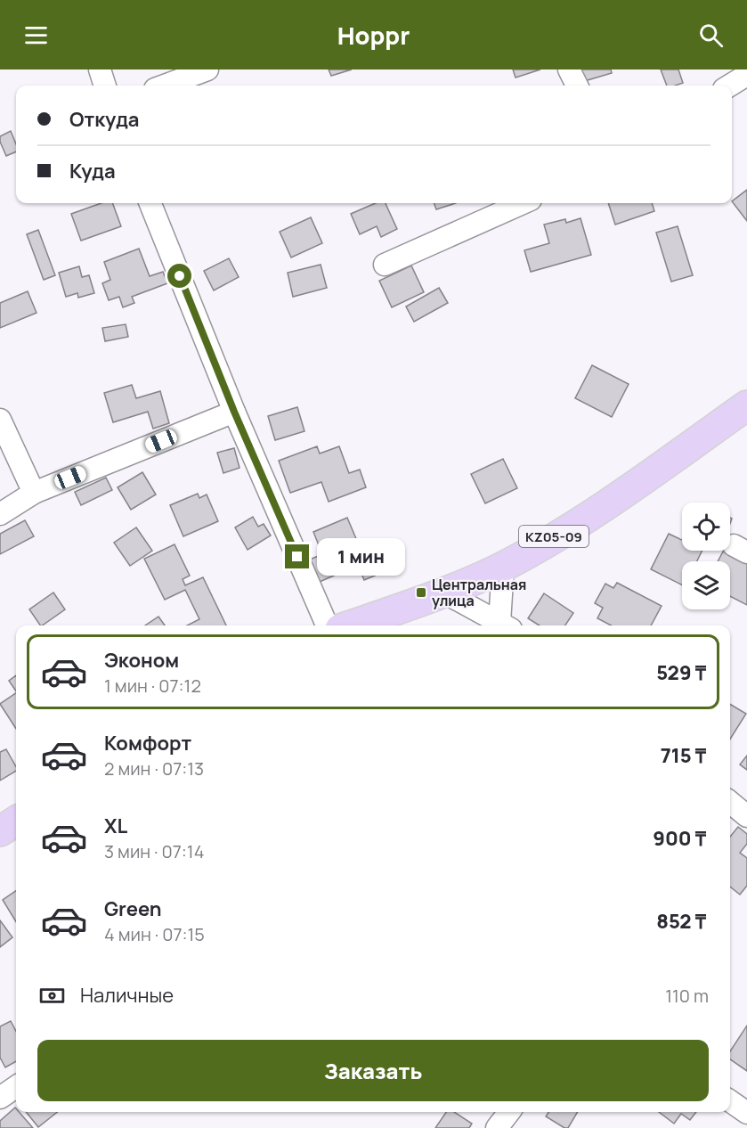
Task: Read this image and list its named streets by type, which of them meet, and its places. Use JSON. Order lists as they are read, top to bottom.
{
  "streets": {
    "main road": ["KZ05-09"]
  },
  "places": {
    "transit": ["Центральная улица"]
  },
  "page": {
    "header": "Hoppr",
    "banner": ["Откуда", "Куда"],
    "bubble": "1 мин",
    "list": [
      {
        "name": "Эконом",
        "note": "1 мин · 07:12",
        "value": "529 ₸"
      },
      {
        "name": "Комфорт",
        "note": "2 мин · 07:13",
        "value": "715 ₸"
      },
      {
        "name": "XL",
        "note": "3 мин · 07:14",
        "value": "900 ₸"
      },
      {
        "name": "Green",
        "note": "4 мин · 07:15",
        "value": "852 ₸"
      }
    ],
    "pay": ["Наличные", "110 m"],
    "buttons": "Заказать"
  }
}
